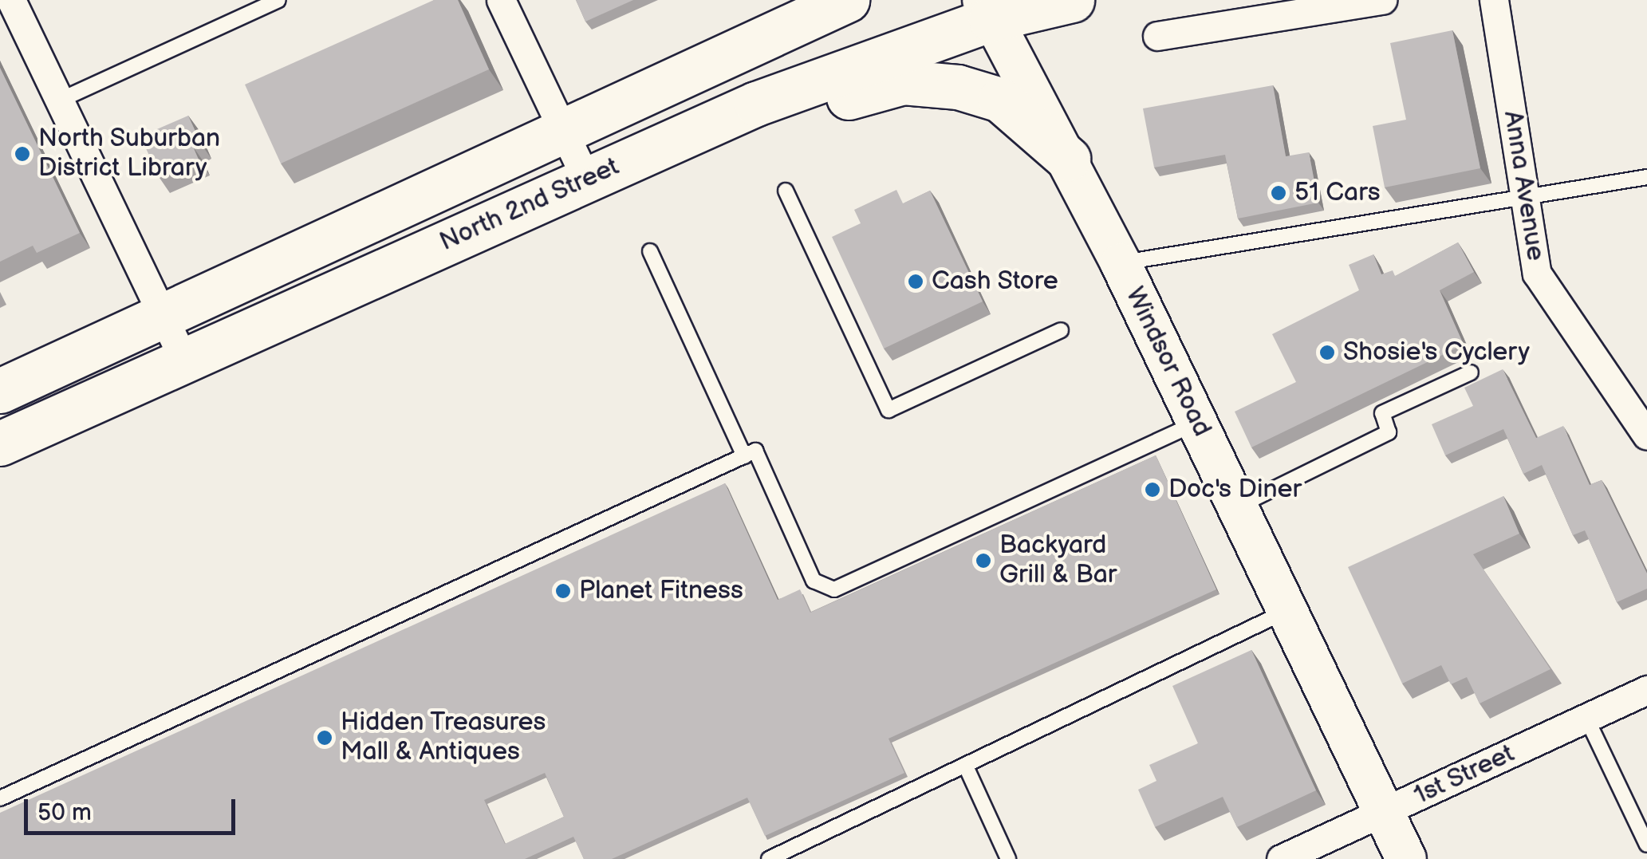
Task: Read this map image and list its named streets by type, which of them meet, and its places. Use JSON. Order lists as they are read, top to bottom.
{
  "streets": {
    "main road": ["North 2nd Street"],
    "street": ["Anna Avenue", "Windsor Road", "1st Street"]
  },
  "crossings": [
    ["North 2nd Street", "Windsor Road"],
    ["Windsor Road", "1st Street"]
  ],
  "places": [
    "North Suburban District Library",
    "51 Cars",
    "Cash Store",
    "Shosie's Cyclery",
    "Doc's Diner",
    "Backyard Grill & Bar",
    "Planet Fitness",
    "Hidden Treasures Mall & Antiques"
  ],
  "scale_bar": "50 m"
}
